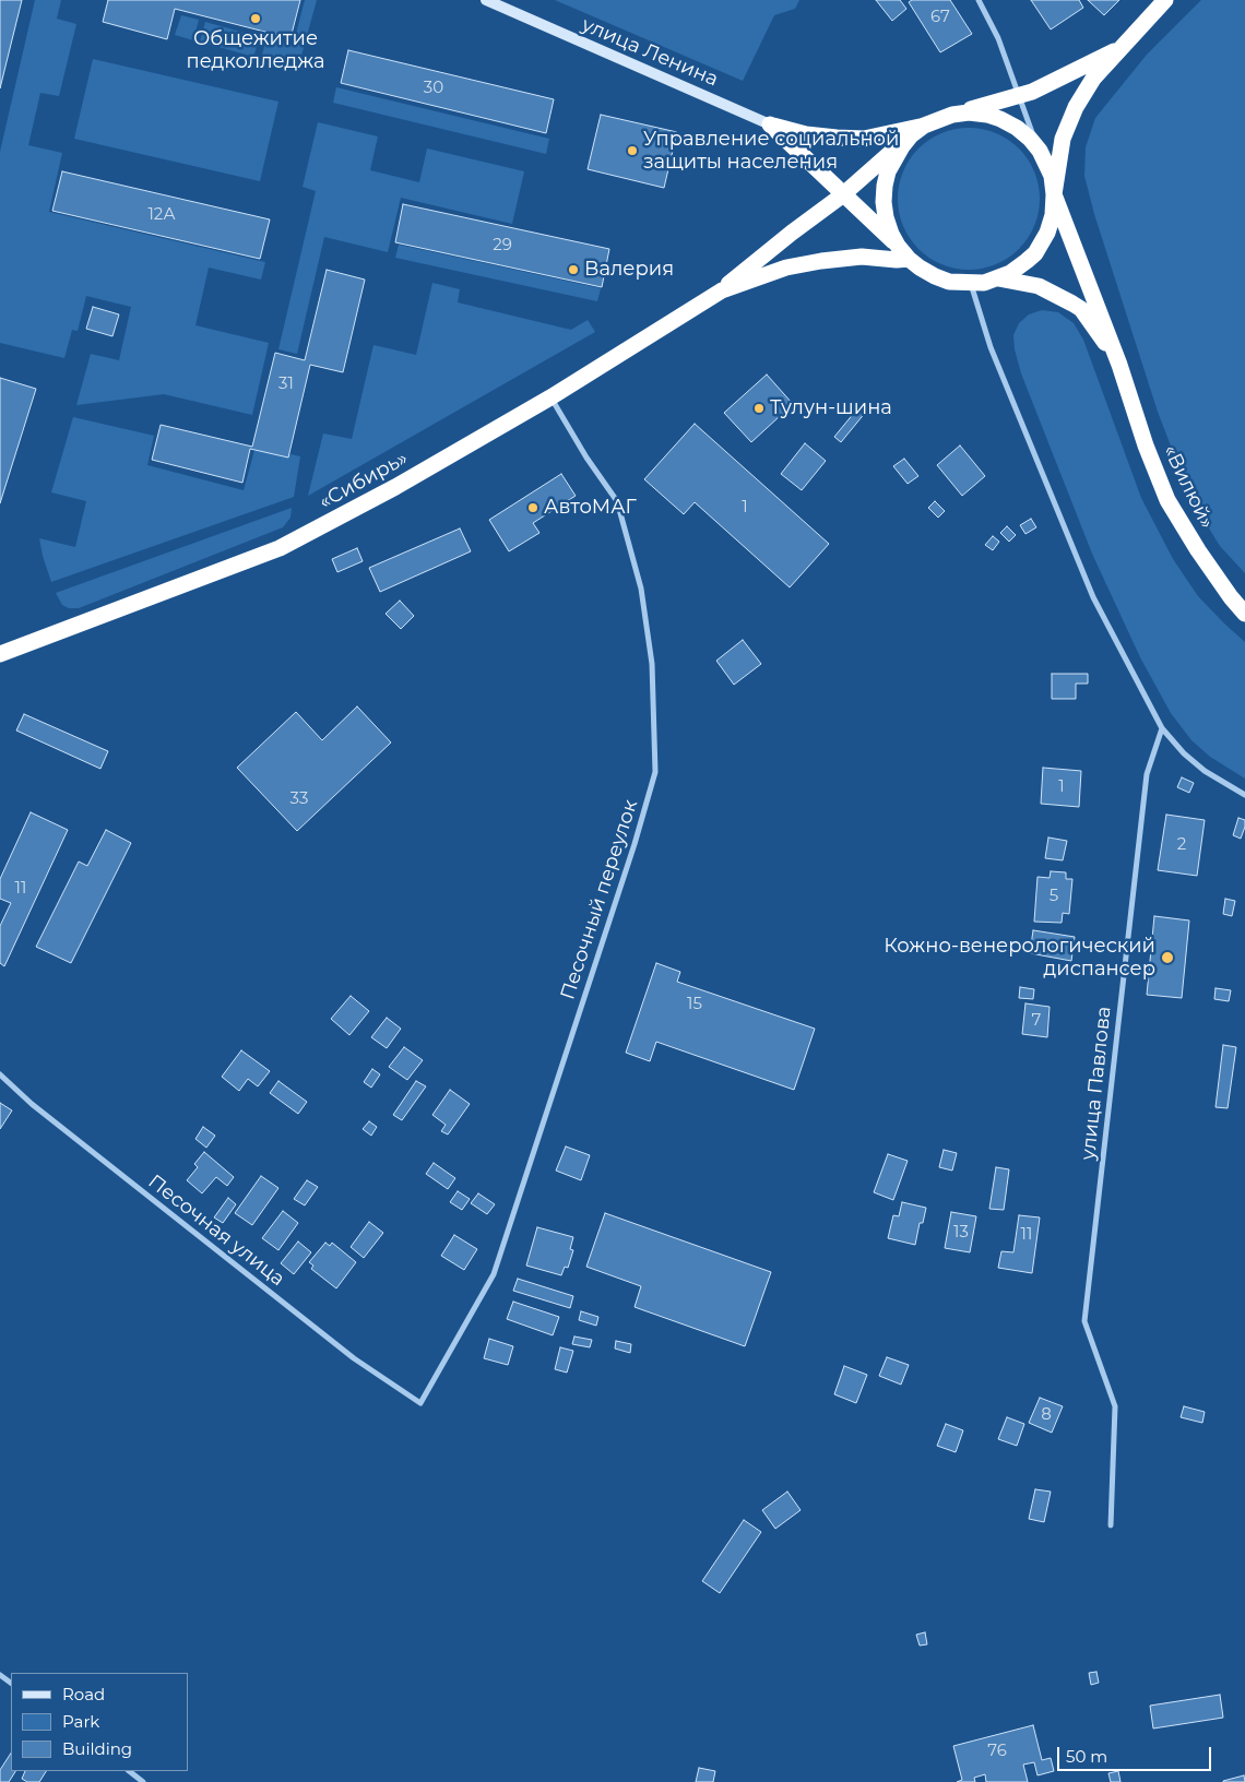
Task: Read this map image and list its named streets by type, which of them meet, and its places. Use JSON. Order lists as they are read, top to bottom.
{
  "streets": {
    "highway": ["«Сибирь»", "«Вилюй»"],
    "main road": ["улица Ленина"],
    "street": ["Песочный переулок", "улица Павлова", "Песочная улица"]
  },
  "crossings": [
    ["«Сибирь»", "Песочный переулок"],
    ["Песочный переулок", "Песочная улица"]
  ],
  "places": [
    "Общежитие педколледжа",
    "Управление социальной защиты населения",
    "Валерия",
    "Тулун-шина",
    "АвтоМАГ",
    "Кожно-венерологический диспансер"
  ],
  "house_numbers": [
    "67",
    "30",
    "12А",
    "29",
    "31",
    "1",
    "1",
    "33",
    "2",
    "11",
    "5",
    "15",
    "7",
    "13",
    "11",
    "8",
    "76"
  ],
  "legend": ["Road", "Park", "Building"],
  "scale_bar": "50 m"
}
